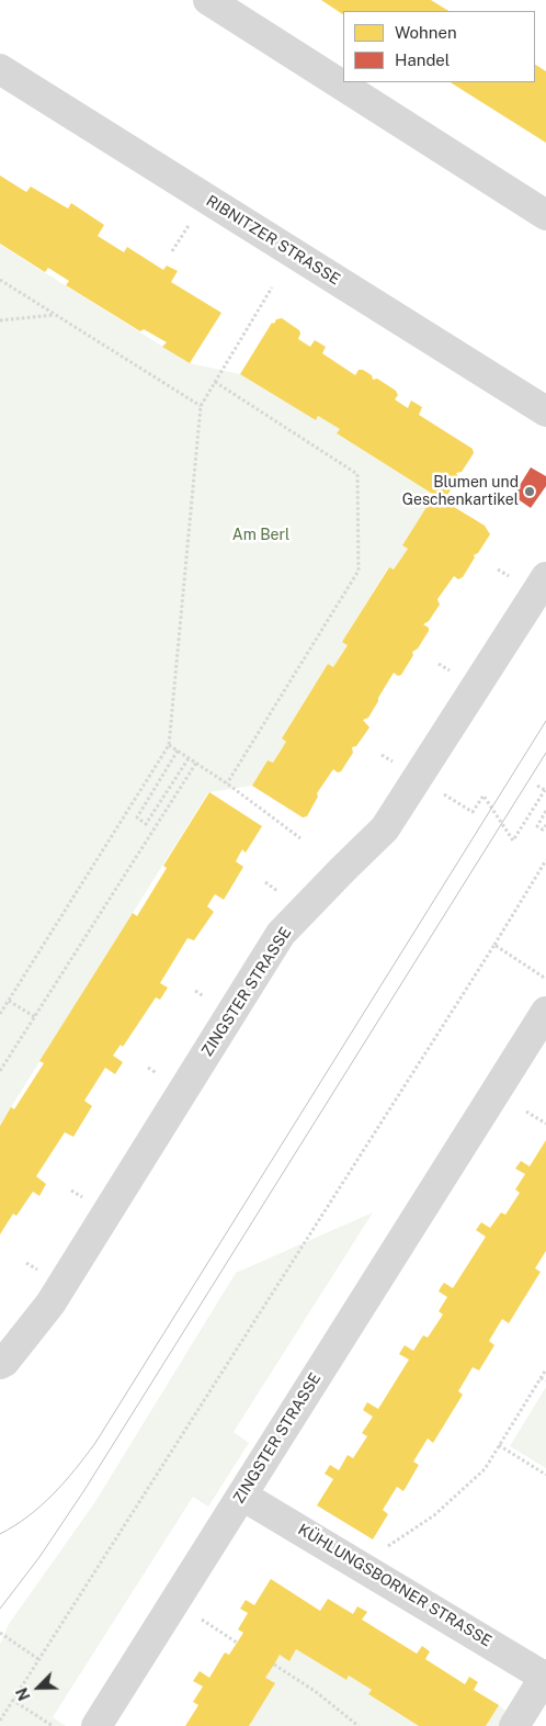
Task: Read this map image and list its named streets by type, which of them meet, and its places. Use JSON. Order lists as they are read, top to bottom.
{
  "streets": {
    "street": ["RIBNITZER STRASSE", "ZINGSTER STRASSE", "KÜHLUNGSBORNER STRASSE"]
  },
  "crossings": [
    ["ZINGSTER STRASSE", "KÜHLUNGSBORNER STRASSE"]
  ],
  "parks": ["Am Berl"],
  "places": ["Blumen und Geschenkartikel"],
  "legend": ["Wohnen", "Handel"],
  "north": "bottom left"
}
